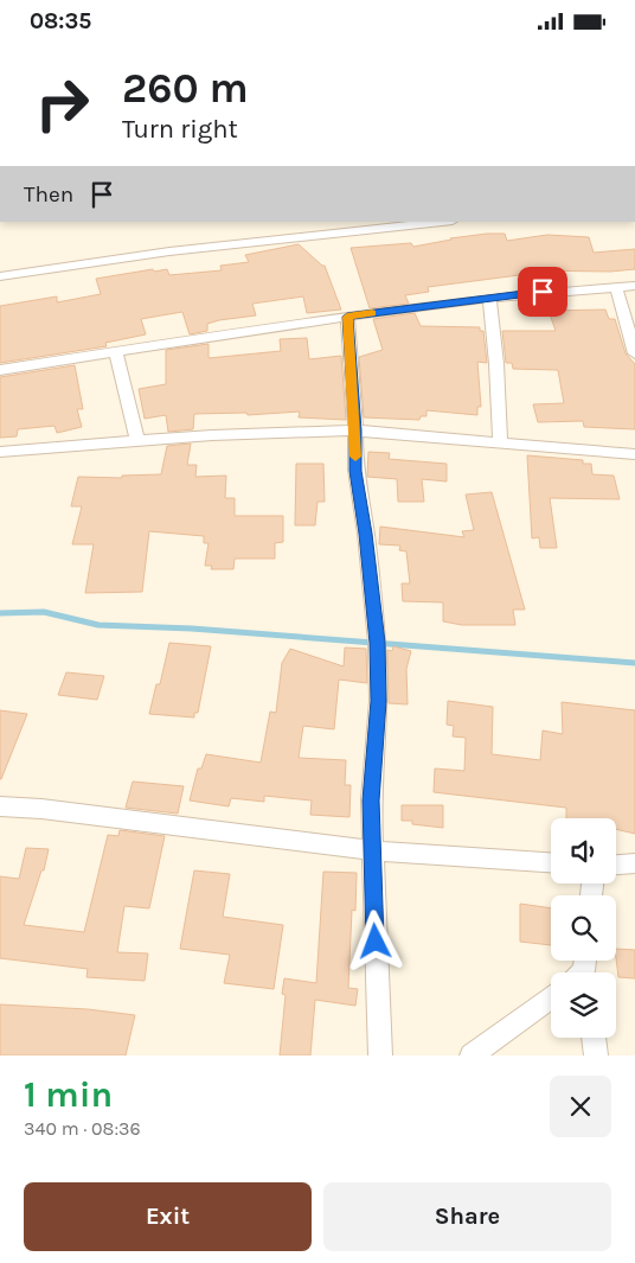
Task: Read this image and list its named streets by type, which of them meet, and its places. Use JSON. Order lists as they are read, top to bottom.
{
  "page": {
    "status": "08:35",
    "turn": ["260 m", "Turn right"],
    "then": "Then",
    "heading": ["1 min", "340 m · 08:36"],
    "buttons": ["Exit", "Share"]
  }
}
